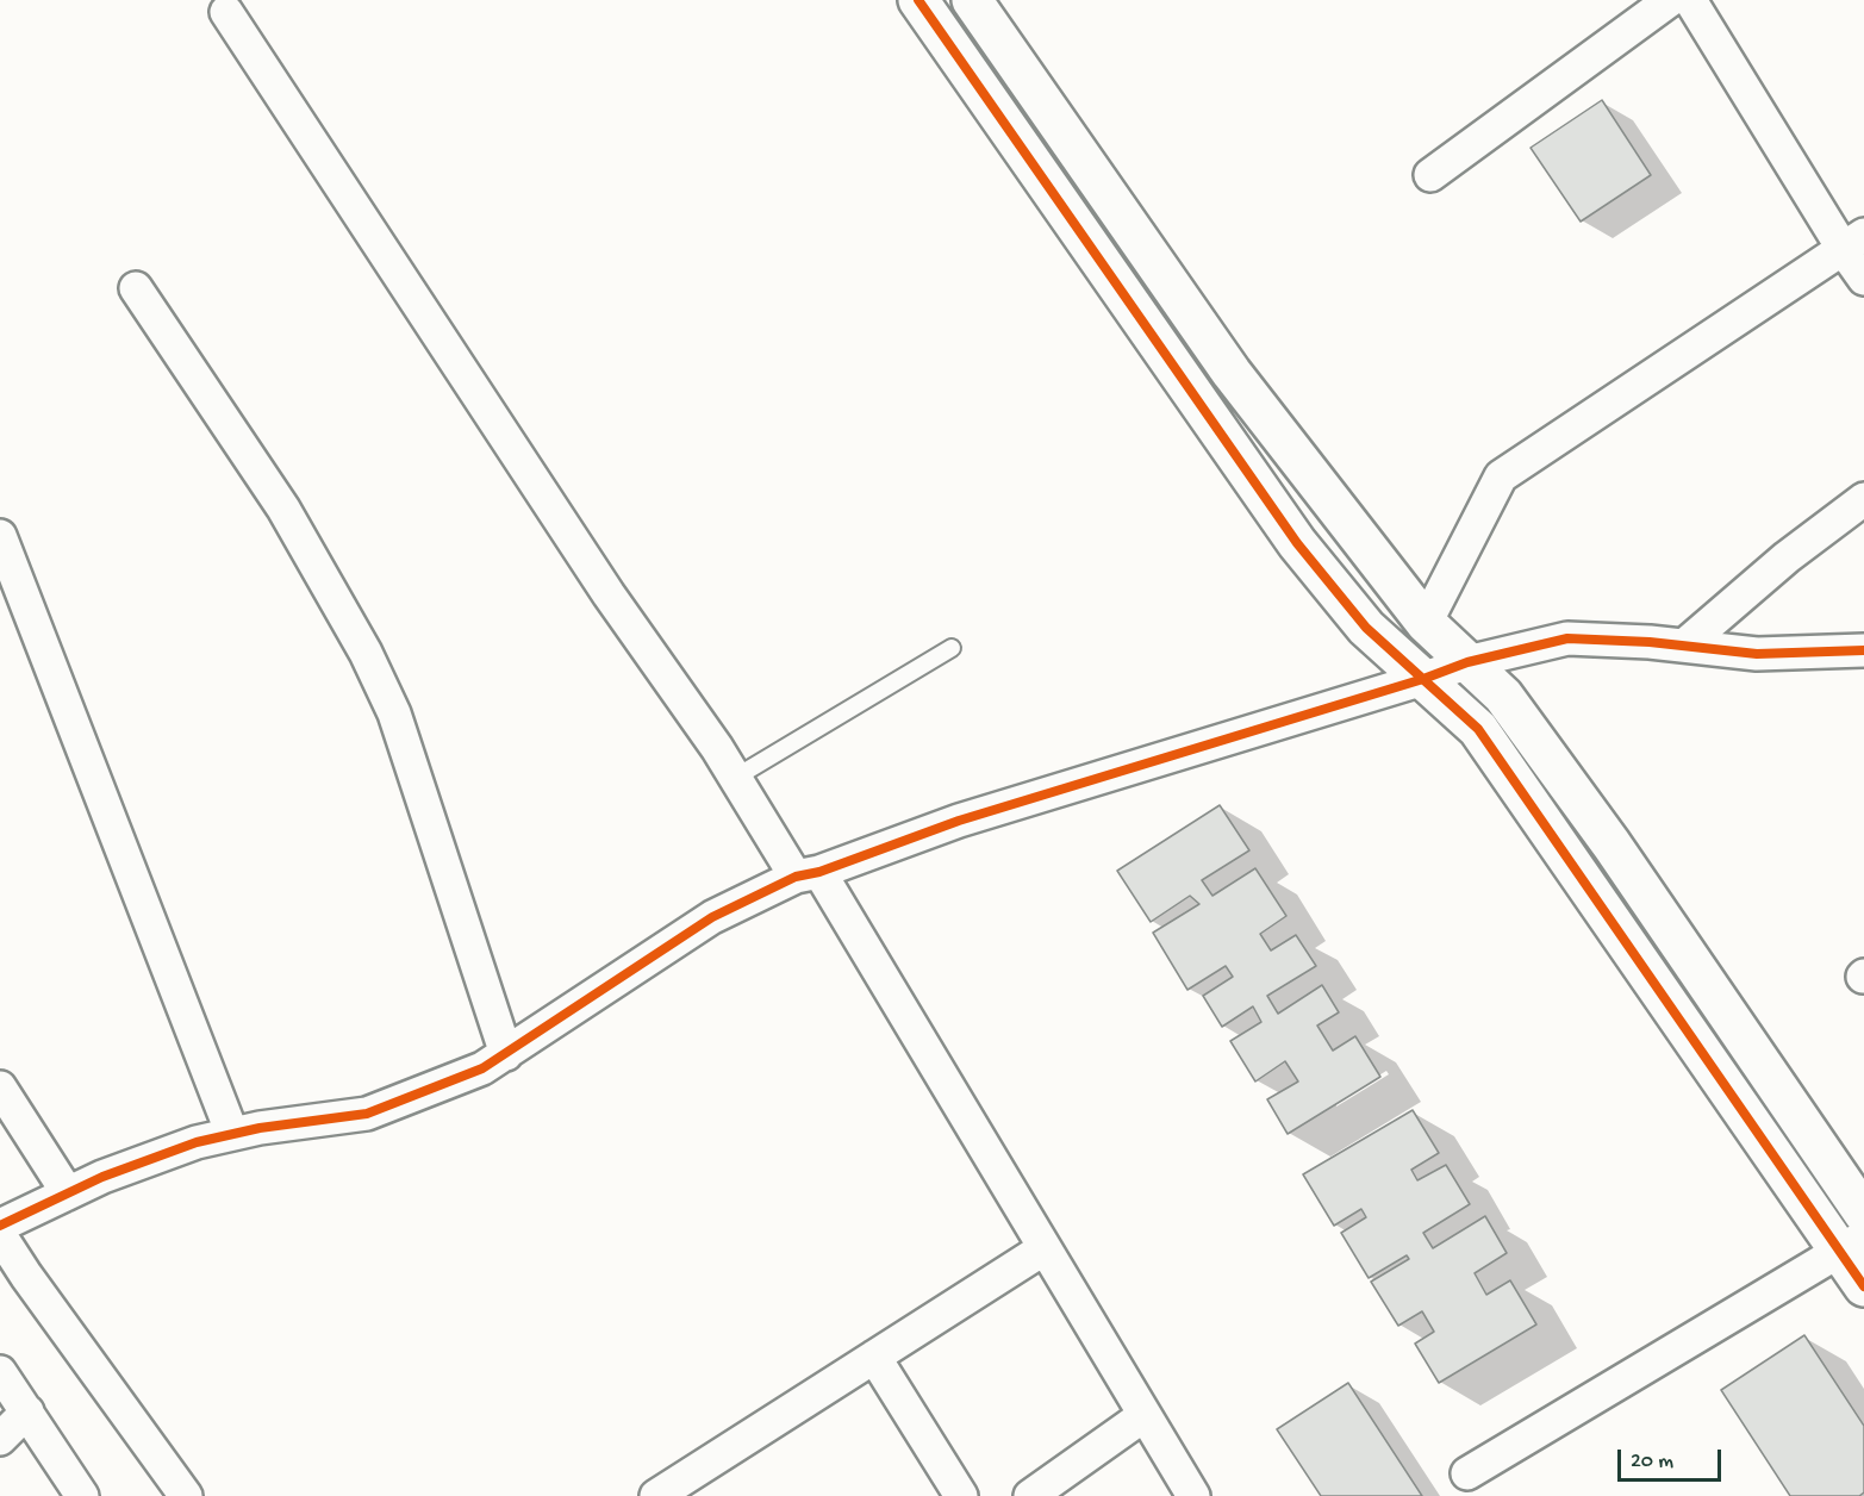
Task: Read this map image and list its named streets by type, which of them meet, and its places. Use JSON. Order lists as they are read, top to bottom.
{
  "scale_bar": "20 m"
}
